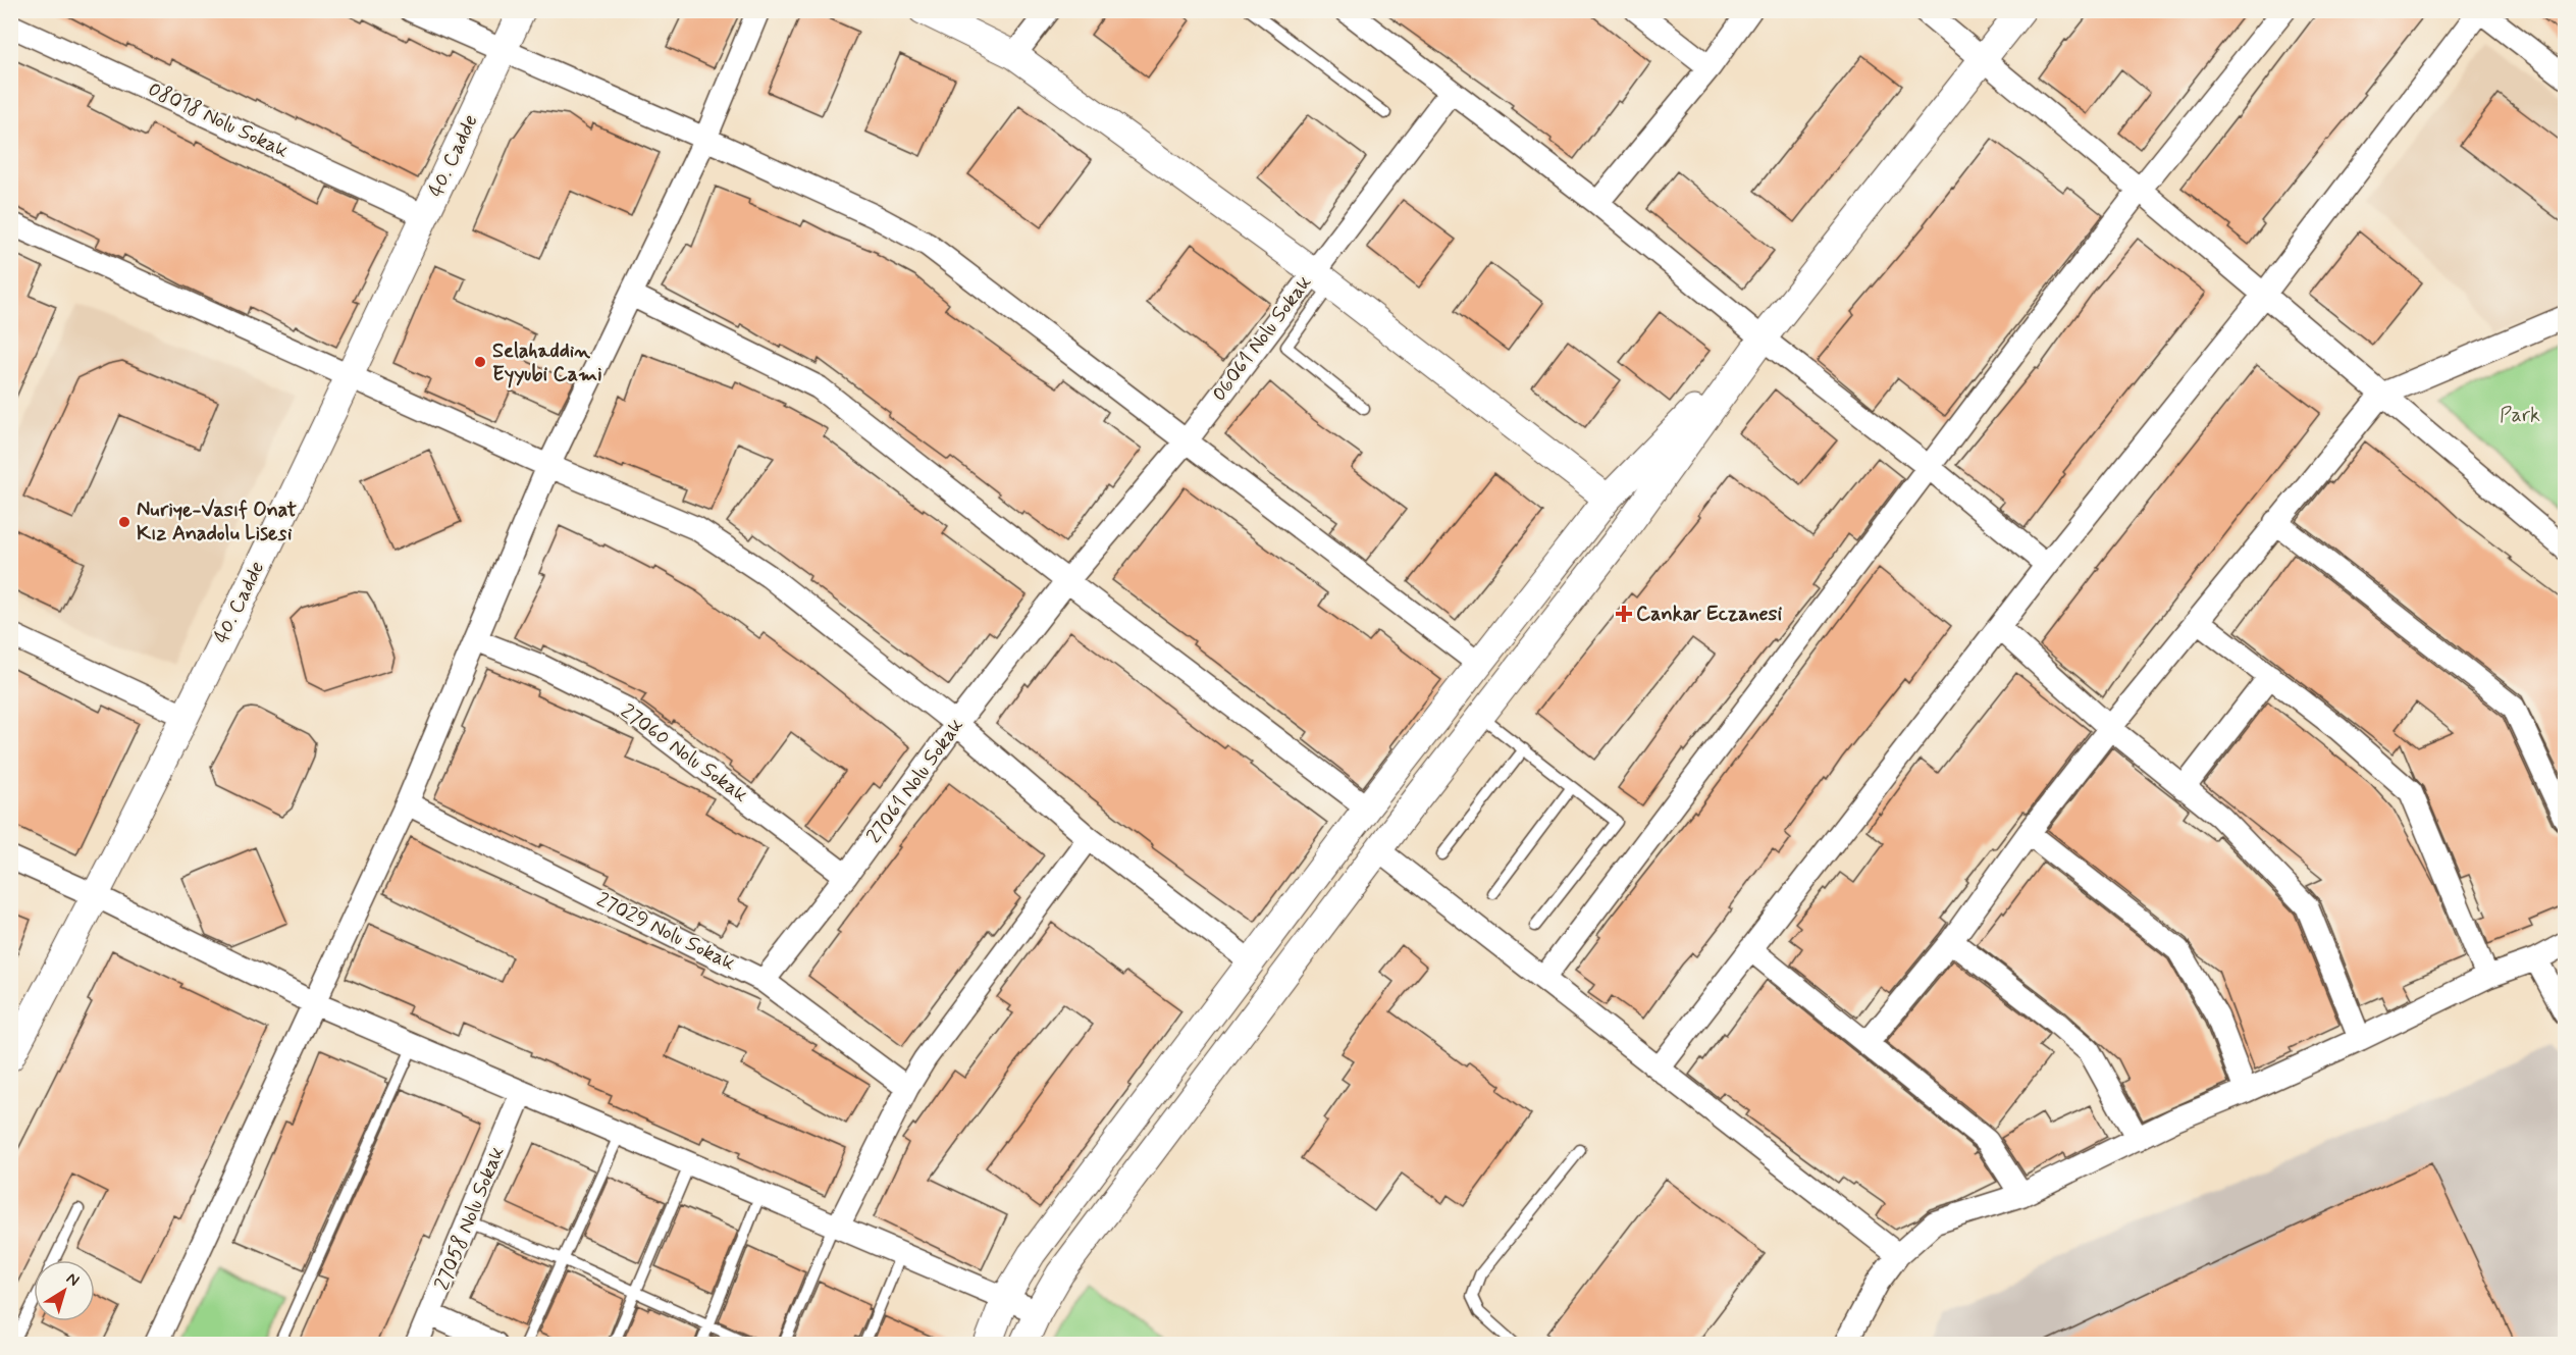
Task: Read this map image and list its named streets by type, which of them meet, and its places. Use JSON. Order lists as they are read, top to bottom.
{
  "streets": {
    "street": [
      "08018 Nolu Sokak",
      "40. Cadde",
      "06061 Nolu Sokak",
      "27060 Nolu Sokak",
      "27061 Nolu Sokak",
      "27029 Nolu Sokak",
      "27058 Nolu Sokak"
    ]
  },
  "crossings": [
    ["08018 Nolu Sokak", "40. Cadde"],
    ["06061 Nolu Sokak", "27061 Nolu Sokak"],
    ["27060 Nolu Sokak", "27061 Nolu Sokak"],
    ["27061 Nolu Sokak", "27029 Nolu Sokak"]
  ],
  "parks": ["Park"],
  "places": {
    "other": ["Selahaddin Eyyubi Cami", "Nuriye-Vasıf Onat Kız Anadolu Lisesi"],
    "health": ["Cankar Eczanesi"]
  },
  "north": "top right"
}
